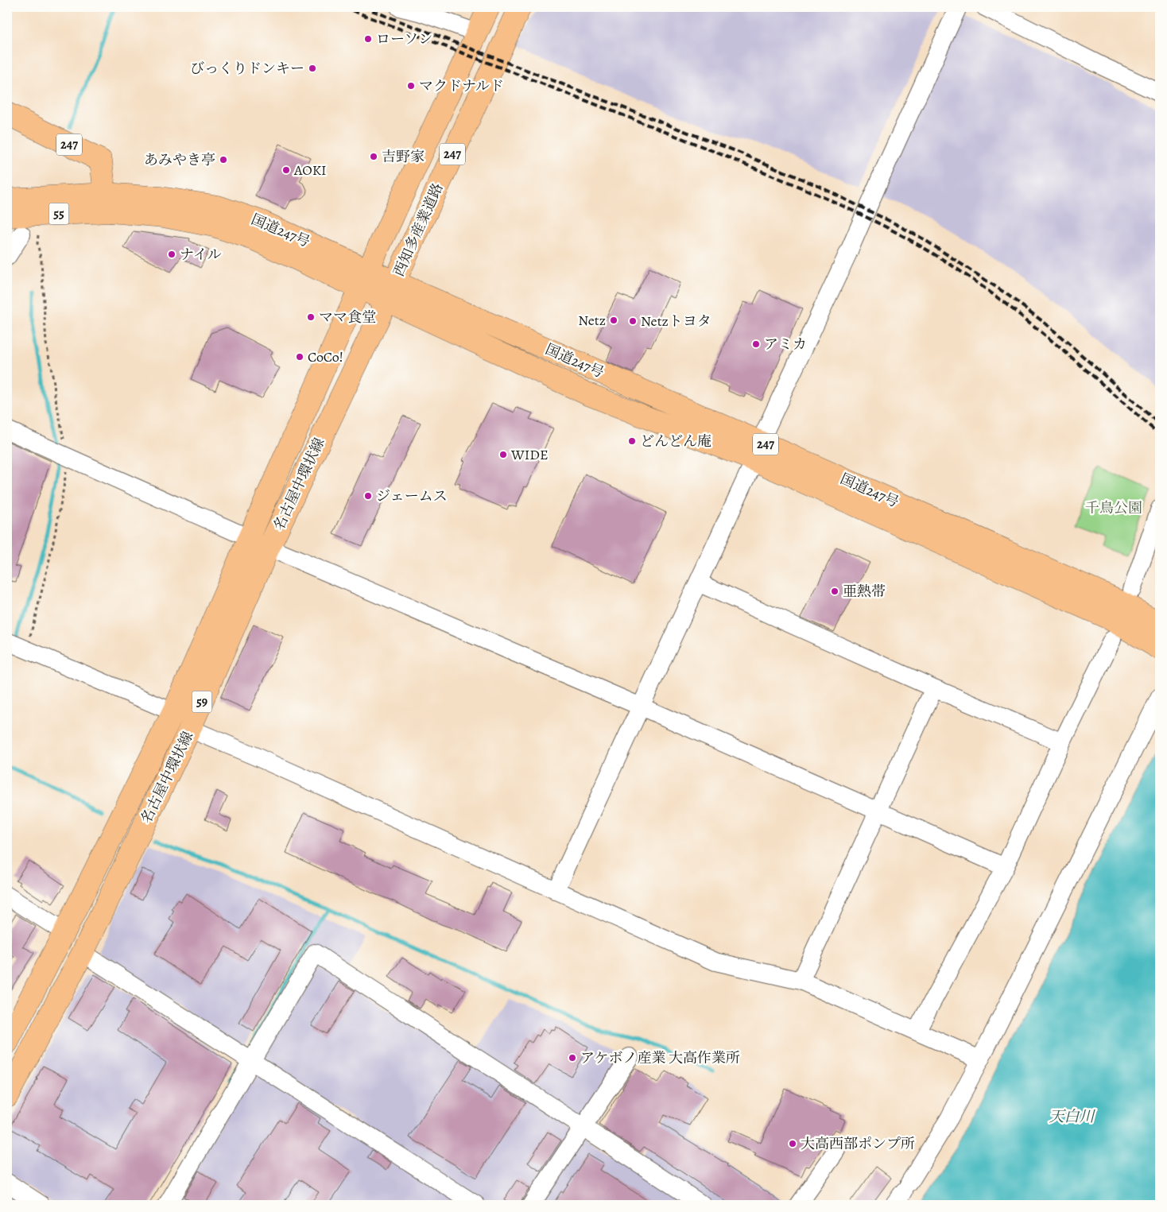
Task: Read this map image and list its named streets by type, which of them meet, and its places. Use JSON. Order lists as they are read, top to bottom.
{
  "streets": {
    "main road": [
      "247",
      "55",
      "西知多産業道路",
      "国道247号",
      "名古屋中環状線",
      "59"
    ]
  },
  "crossings": [
    ["247", "55"],
    ["247", "国道247号"],
    ["55", "国道247号"],
    ["西知多産業道路", "国道247号"],
    ["西知多産業道路", "名古屋中環状線"],
    ["国道247号", "名古屋中環状線"]
  ],
  "water": ["天白川"],
  "parks": ["千鳥公園"],
  "places": [
    "ローソン",
    "びっくりドンキー",
    "マクドナルド",
    "吉野家",
    "あみやき亭",
    "AOKI",
    "ナイル",
    "ママ食堂",
    "Netz",
    "Netzトヨタ",
    "アミカ",
    "CoCo!",
    "どんどん庵",
    "WIDE",
    "ジェームス",
    "亜熱帯",
    "アケボノ産業 大高作業所",
    "大高西部ポンプ所"
  ]
}
